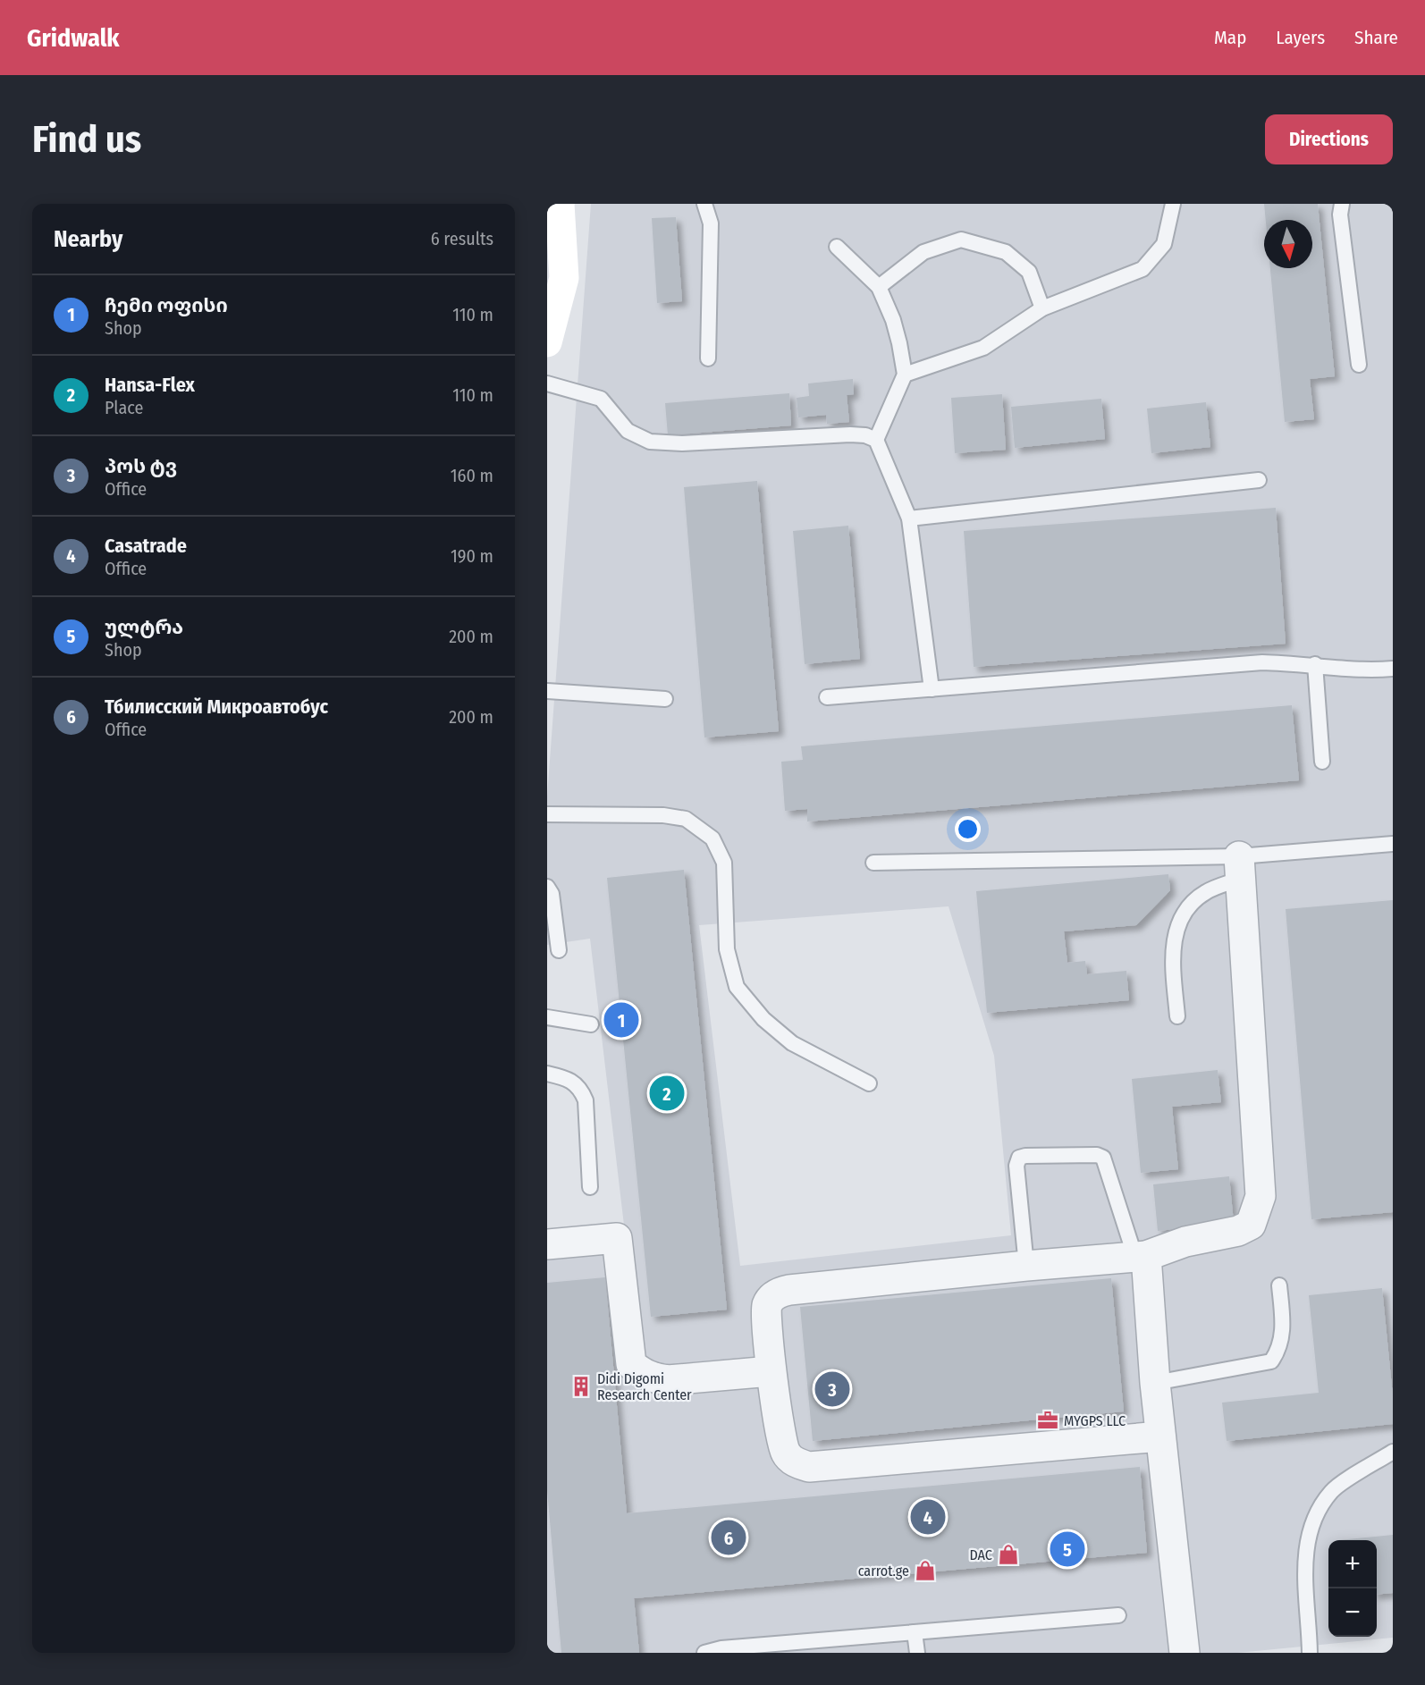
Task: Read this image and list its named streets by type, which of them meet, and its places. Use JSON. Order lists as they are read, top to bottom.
{
  "places": {
    "building": ["Didi Digomi Research Center"],
    "office": ["MYGPS LLC"],
    "shop": ["DAC", "carrot.ge"]
  },
  "north": "bottom",
  "page": {
    "header": "Gridwalk",
    "nav": ["Map", "Layers", "Share"],
    "buttons": "Directions",
    "title": "Find us",
    "heading": ["Nearby", "6 results"],
    "list": [
      {
        "mark": "1",
        "name": "ჩემი ოფისი",
        "note": "Shop",
        "value": "110 m"
      },
      {
        "mark": "2",
        "name": "Hansa-Flex",
        "note": "Place",
        "value": "110 m"
      },
      {
        "mark": "3",
        "name": "პოს ტვ",
        "note": "Office",
        "value": "160 m"
      },
      {
        "mark": "4",
        "name": "Casatrade",
        "note": "Office",
        "value": "190 m"
      },
      {
        "mark": "5",
        "name": "ულტრა",
        "note": "Shop",
        "value": "200 m"
      },
      {
        "mark": "6",
        "name": "Тбилисский Микроавтобус",
        "note": "Office",
        "value": "200 m"
      }
    ],
    "pins": [
      "1",
      "2",
      "3",
      "4",
      "6",
      "5"
    ],
    "map_buttons": ["+", "−"]
  }
}
